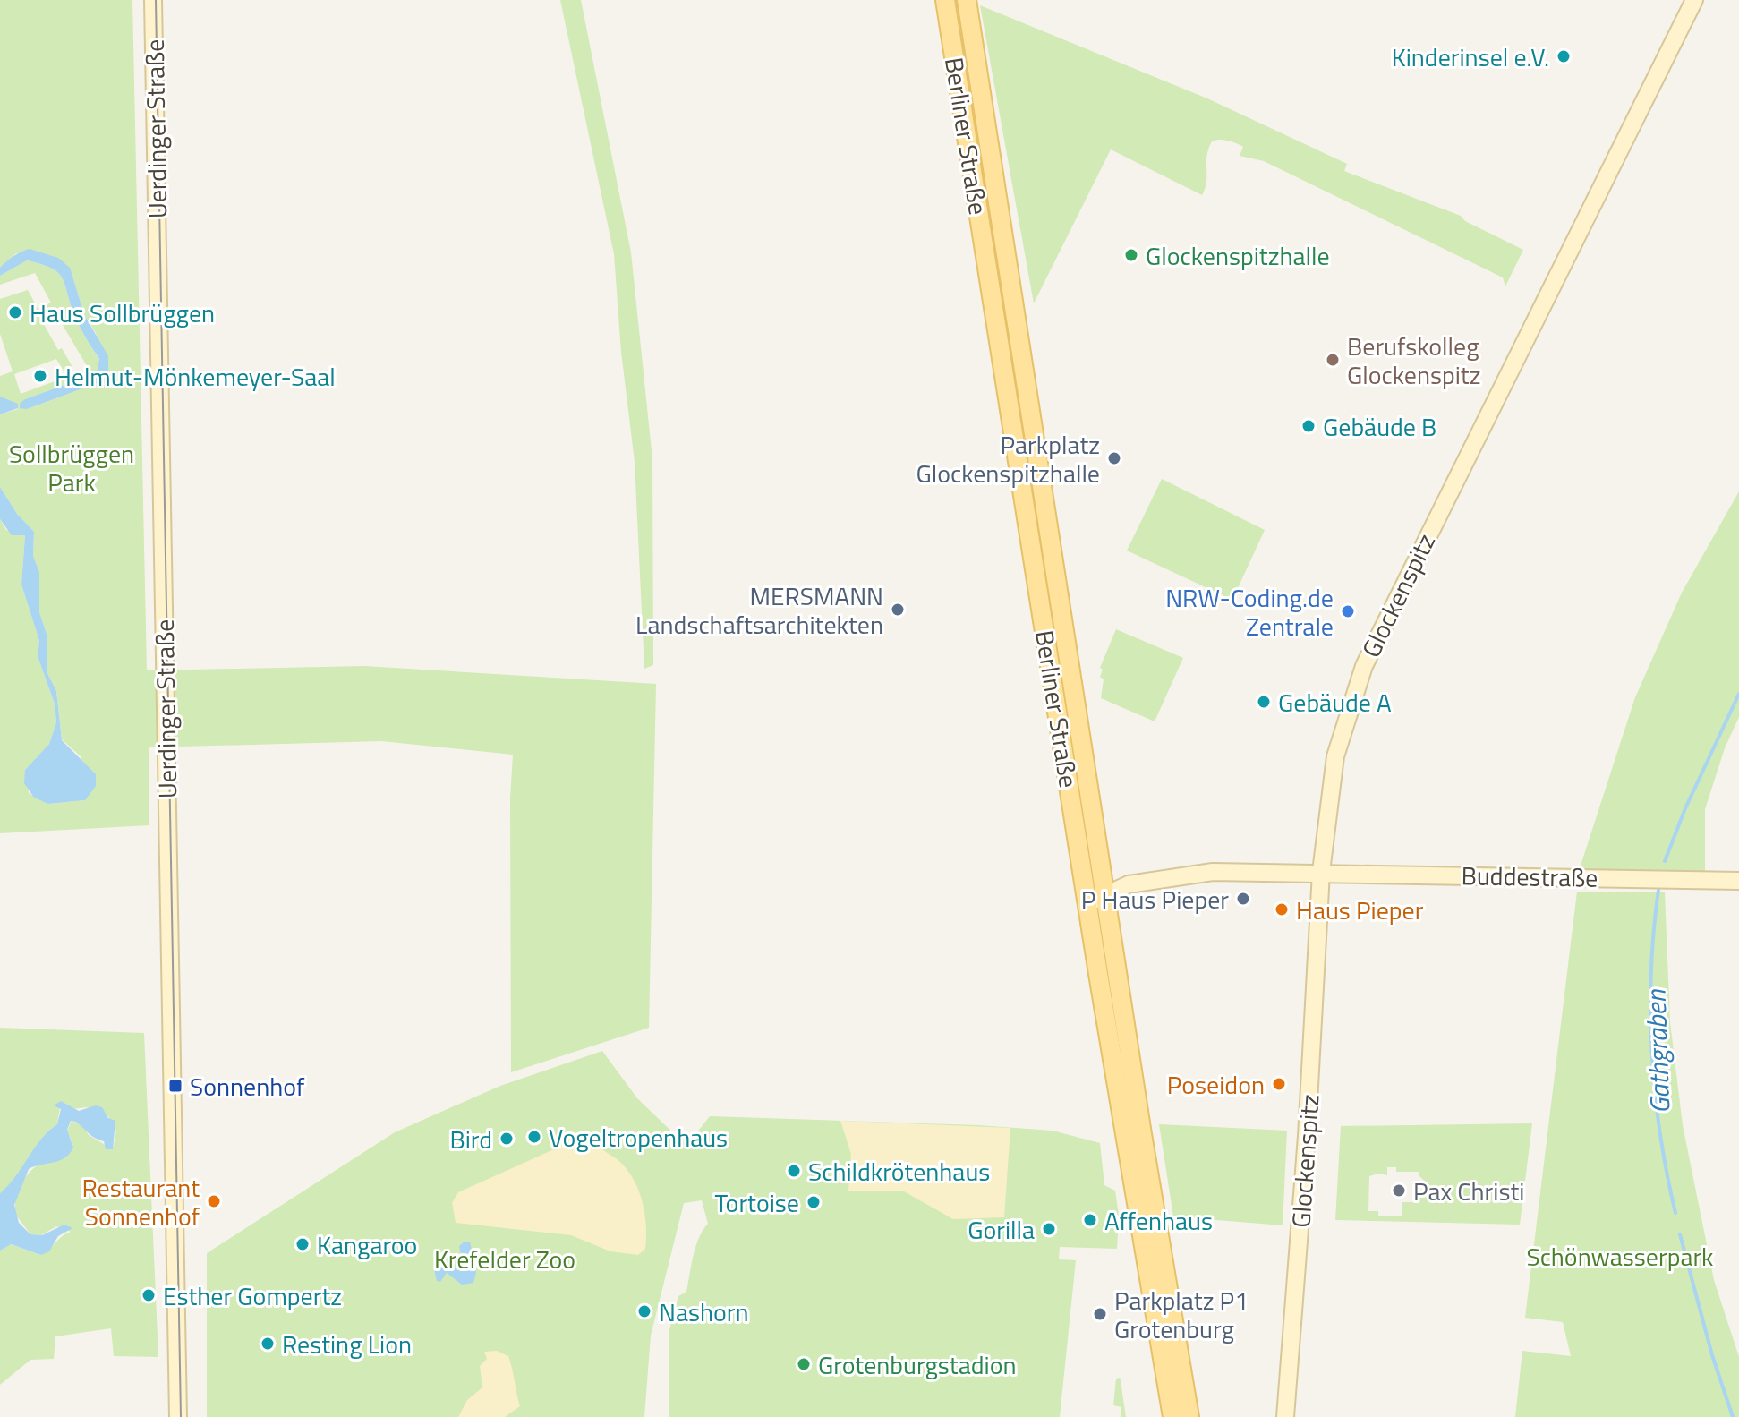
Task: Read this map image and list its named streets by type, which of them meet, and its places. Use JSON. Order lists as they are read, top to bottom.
{
  "streets": {
    "main road": [
      "Uerdinger Straße",
      "Berliner Straße",
      "Glockenspitz",
      "Buddestraße"
    ]
  },
  "crossings": [
    ["Berliner Straße", "Buddestraße"],
    ["Glockenspitz", "Buddestraße"]
  ],
  "water": ["Gathgraben"],
  "parks": ["Sollbrüggen Park", "Schönwasserpark", "Krefelder Zoo"],
  "places": {
    "other": [
      "Kinderinsel e.V.",
      "Glockenspitzhalle",
      "Haus Sollbrüggen",
      "Berufskolleg Glockenspitz",
      "Helmut-Mönkemeyer-Saal",
      "Gebäude B",
      "Parkplatz Glockenspitzhalle",
      "MERSMANN Landschaftsarchitekten",
      "NRW-Coding.de Zentrale",
      "Gebäude A",
      "P Haus Pieper",
      "Haus Pieper",
      "Poseidon",
      "Vogeltropenhaus",
      "Bird",
      "Schildkrötenhaus",
      "Pax Christi",
      "Restaurant Sonnenhof",
      "Tortoise",
      "Affenhaus",
      "Gorilla",
      "Kangaroo",
      "Esther Gompertz",
      "Nashorn",
      "Parkplatz P1 Grotenburg",
      "Resting Lion",
      "Grotenburgstadion"
    ],
    "transit": ["Sonnenhof"]
  }
}
